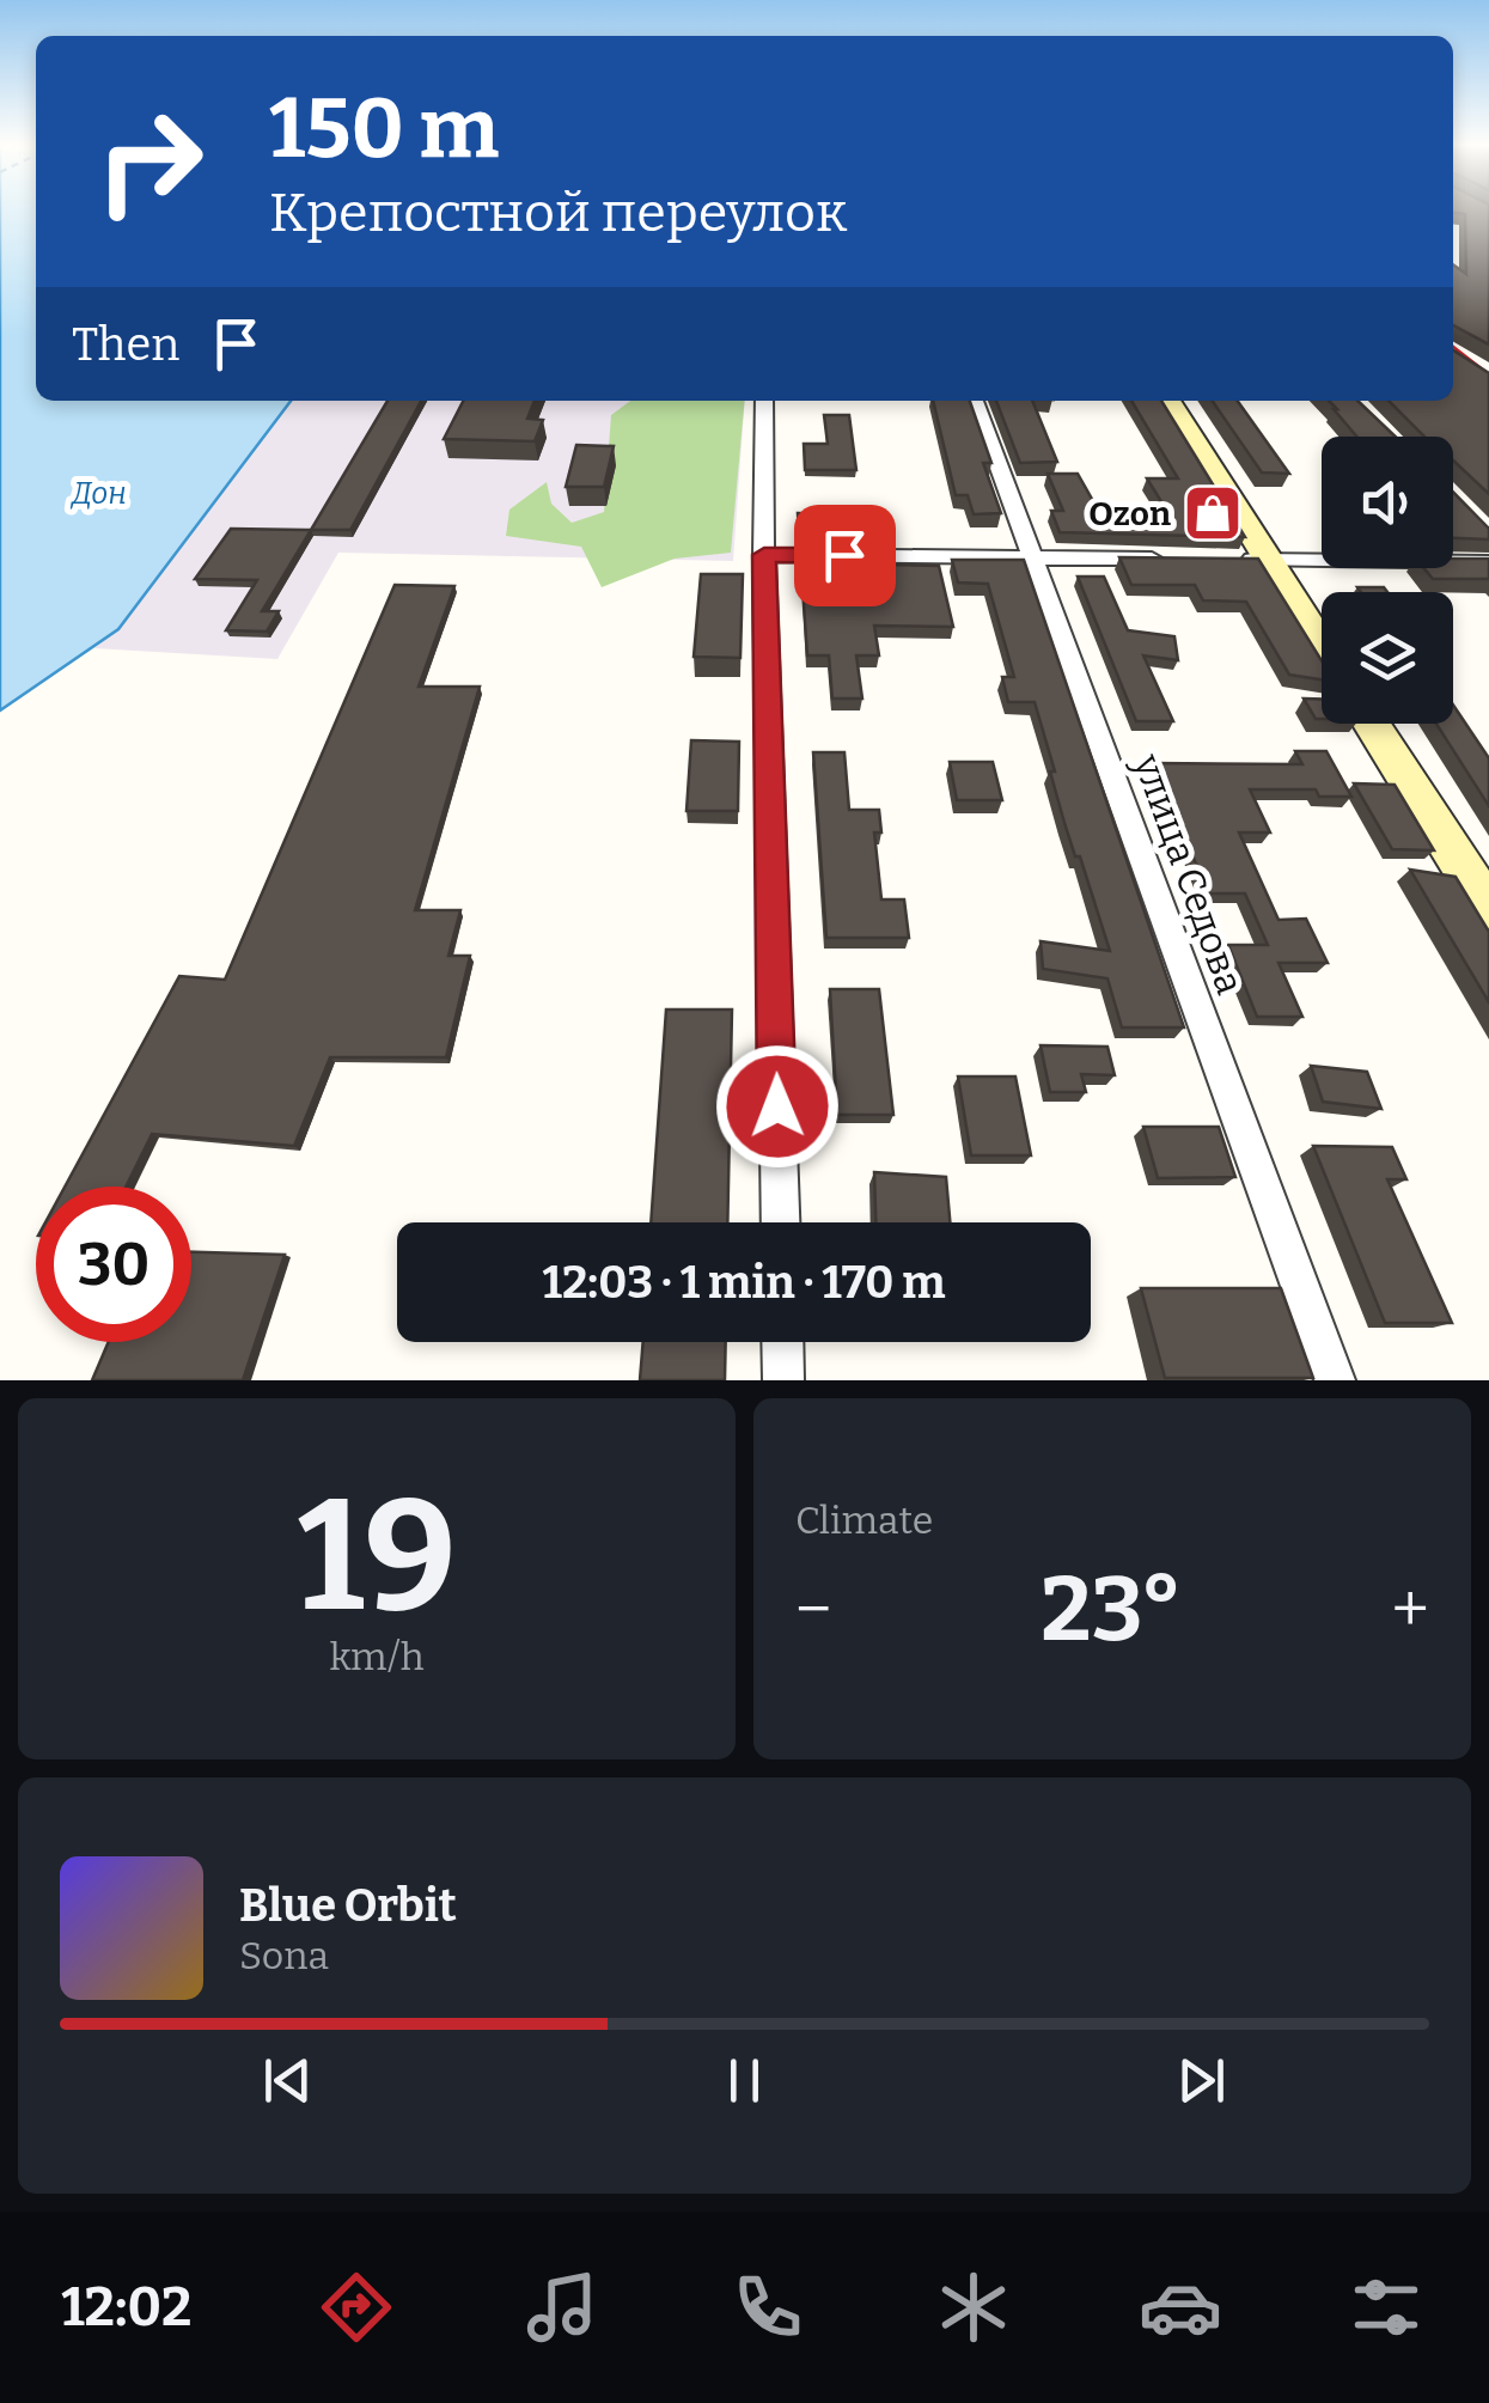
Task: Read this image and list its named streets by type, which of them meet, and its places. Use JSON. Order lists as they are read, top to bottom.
{
  "streets": {
    "street": ["улица Седова"]
  },
  "water": ["Дон"],
  "places": {
    "shop": ["Ozon"]
  },
  "page": {
    "turn": ["150 m", "Крепостной переулок"],
    "then": "Then",
    "limit": "30",
    "trip": "12:03 · 1 min · 170 m",
    "tile": [
      ["19", "km/h"],
      "Climate"
    ],
    "heat": ["−", "23°", "+"],
    "song": ["Blue Orbit", "Sona"],
    "tabs": "12:02"
  }
}
